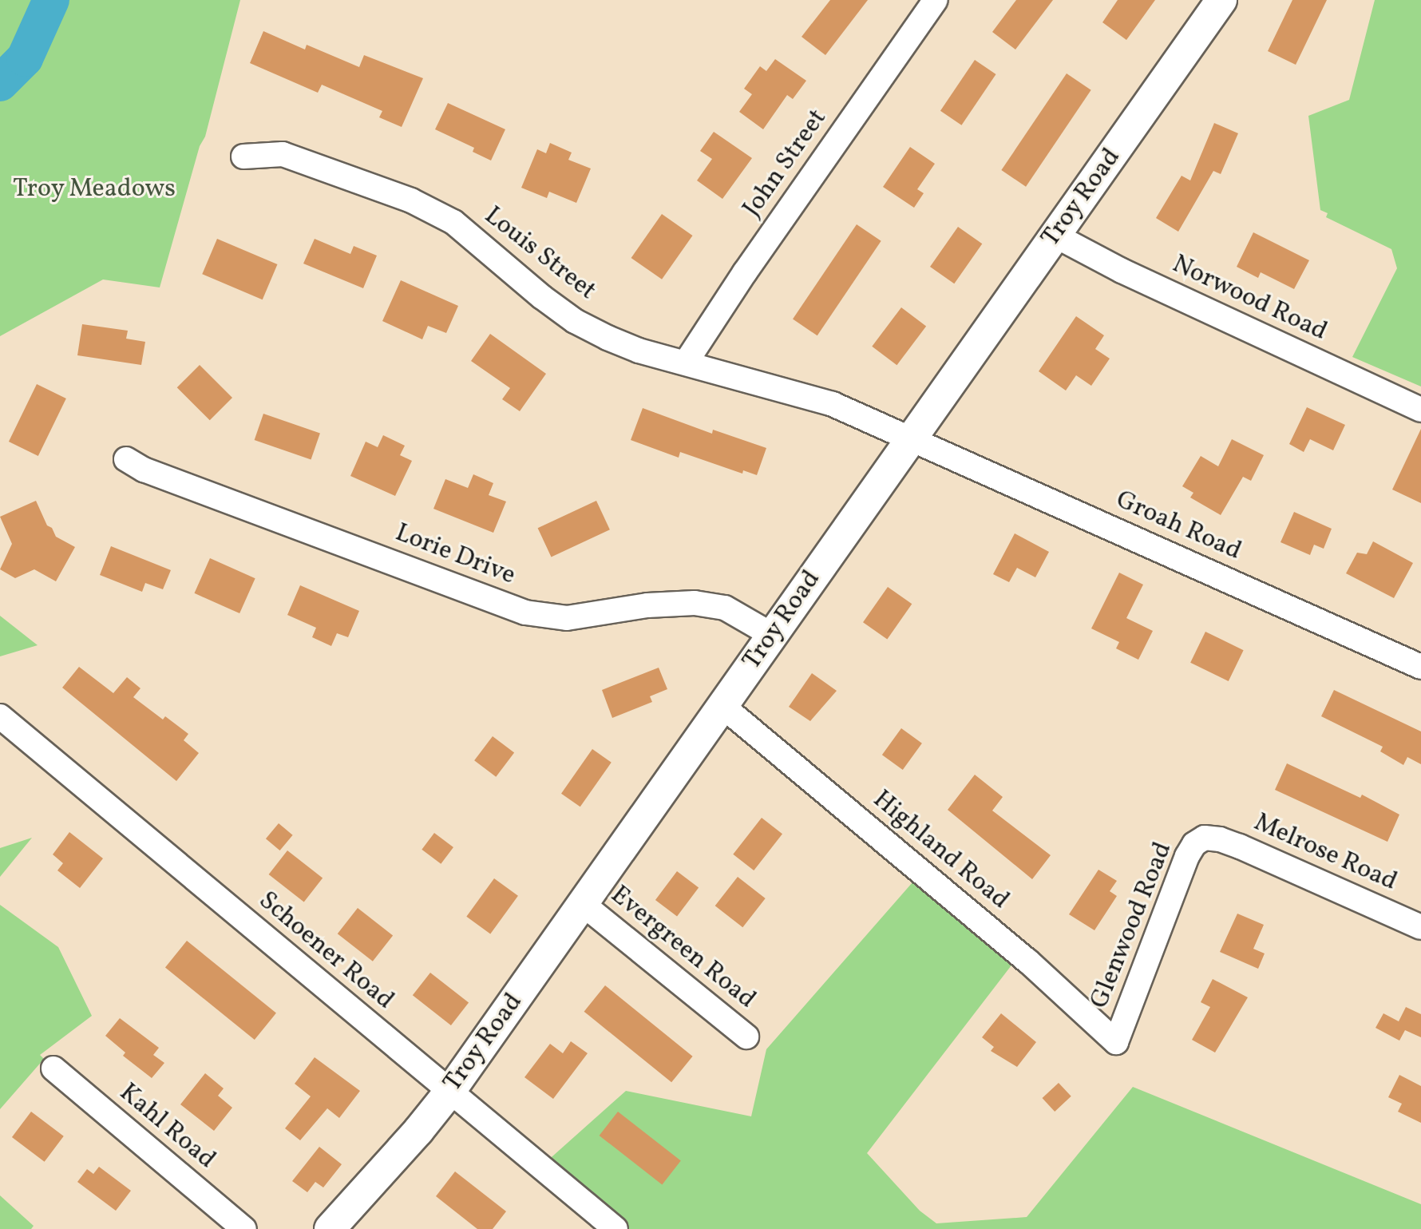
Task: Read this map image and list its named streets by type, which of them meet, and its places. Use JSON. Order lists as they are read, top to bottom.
{
  "streets": {
    "street": [
      "John Street",
      "Troy Road",
      "Louis Street",
      "Norwood Road",
      "Groah Road",
      "Lorie Drive",
      "Highland Road",
      "Melrose Road",
      "Glenwood Road",
      "Evergreen Road",
      "Schoener Road",
      "Kahl Road"
    ]
  },
  "crossings": [
    ["John Street", "Louis Street"],
    ["Troy Road", "Louis Street"],
    ["Troy Road", "Norwood Road"],
    ["Troy Road", "Groah Road"],
    ["Troy Road", "Lorie Drive"],
    ["Troy Road", "Highland Road"],
    ["Troy Road", "Evergreen Road"],
    ["Troy Road", "Schoener Road"],
    ["Louis Street", "Groah Road"],
    ["Highland Road", "Glenwood Road"],
    ["Melrose Road", "Glenwood Road"]
  ],
  "parks": ["Troy Meadows"]
}
